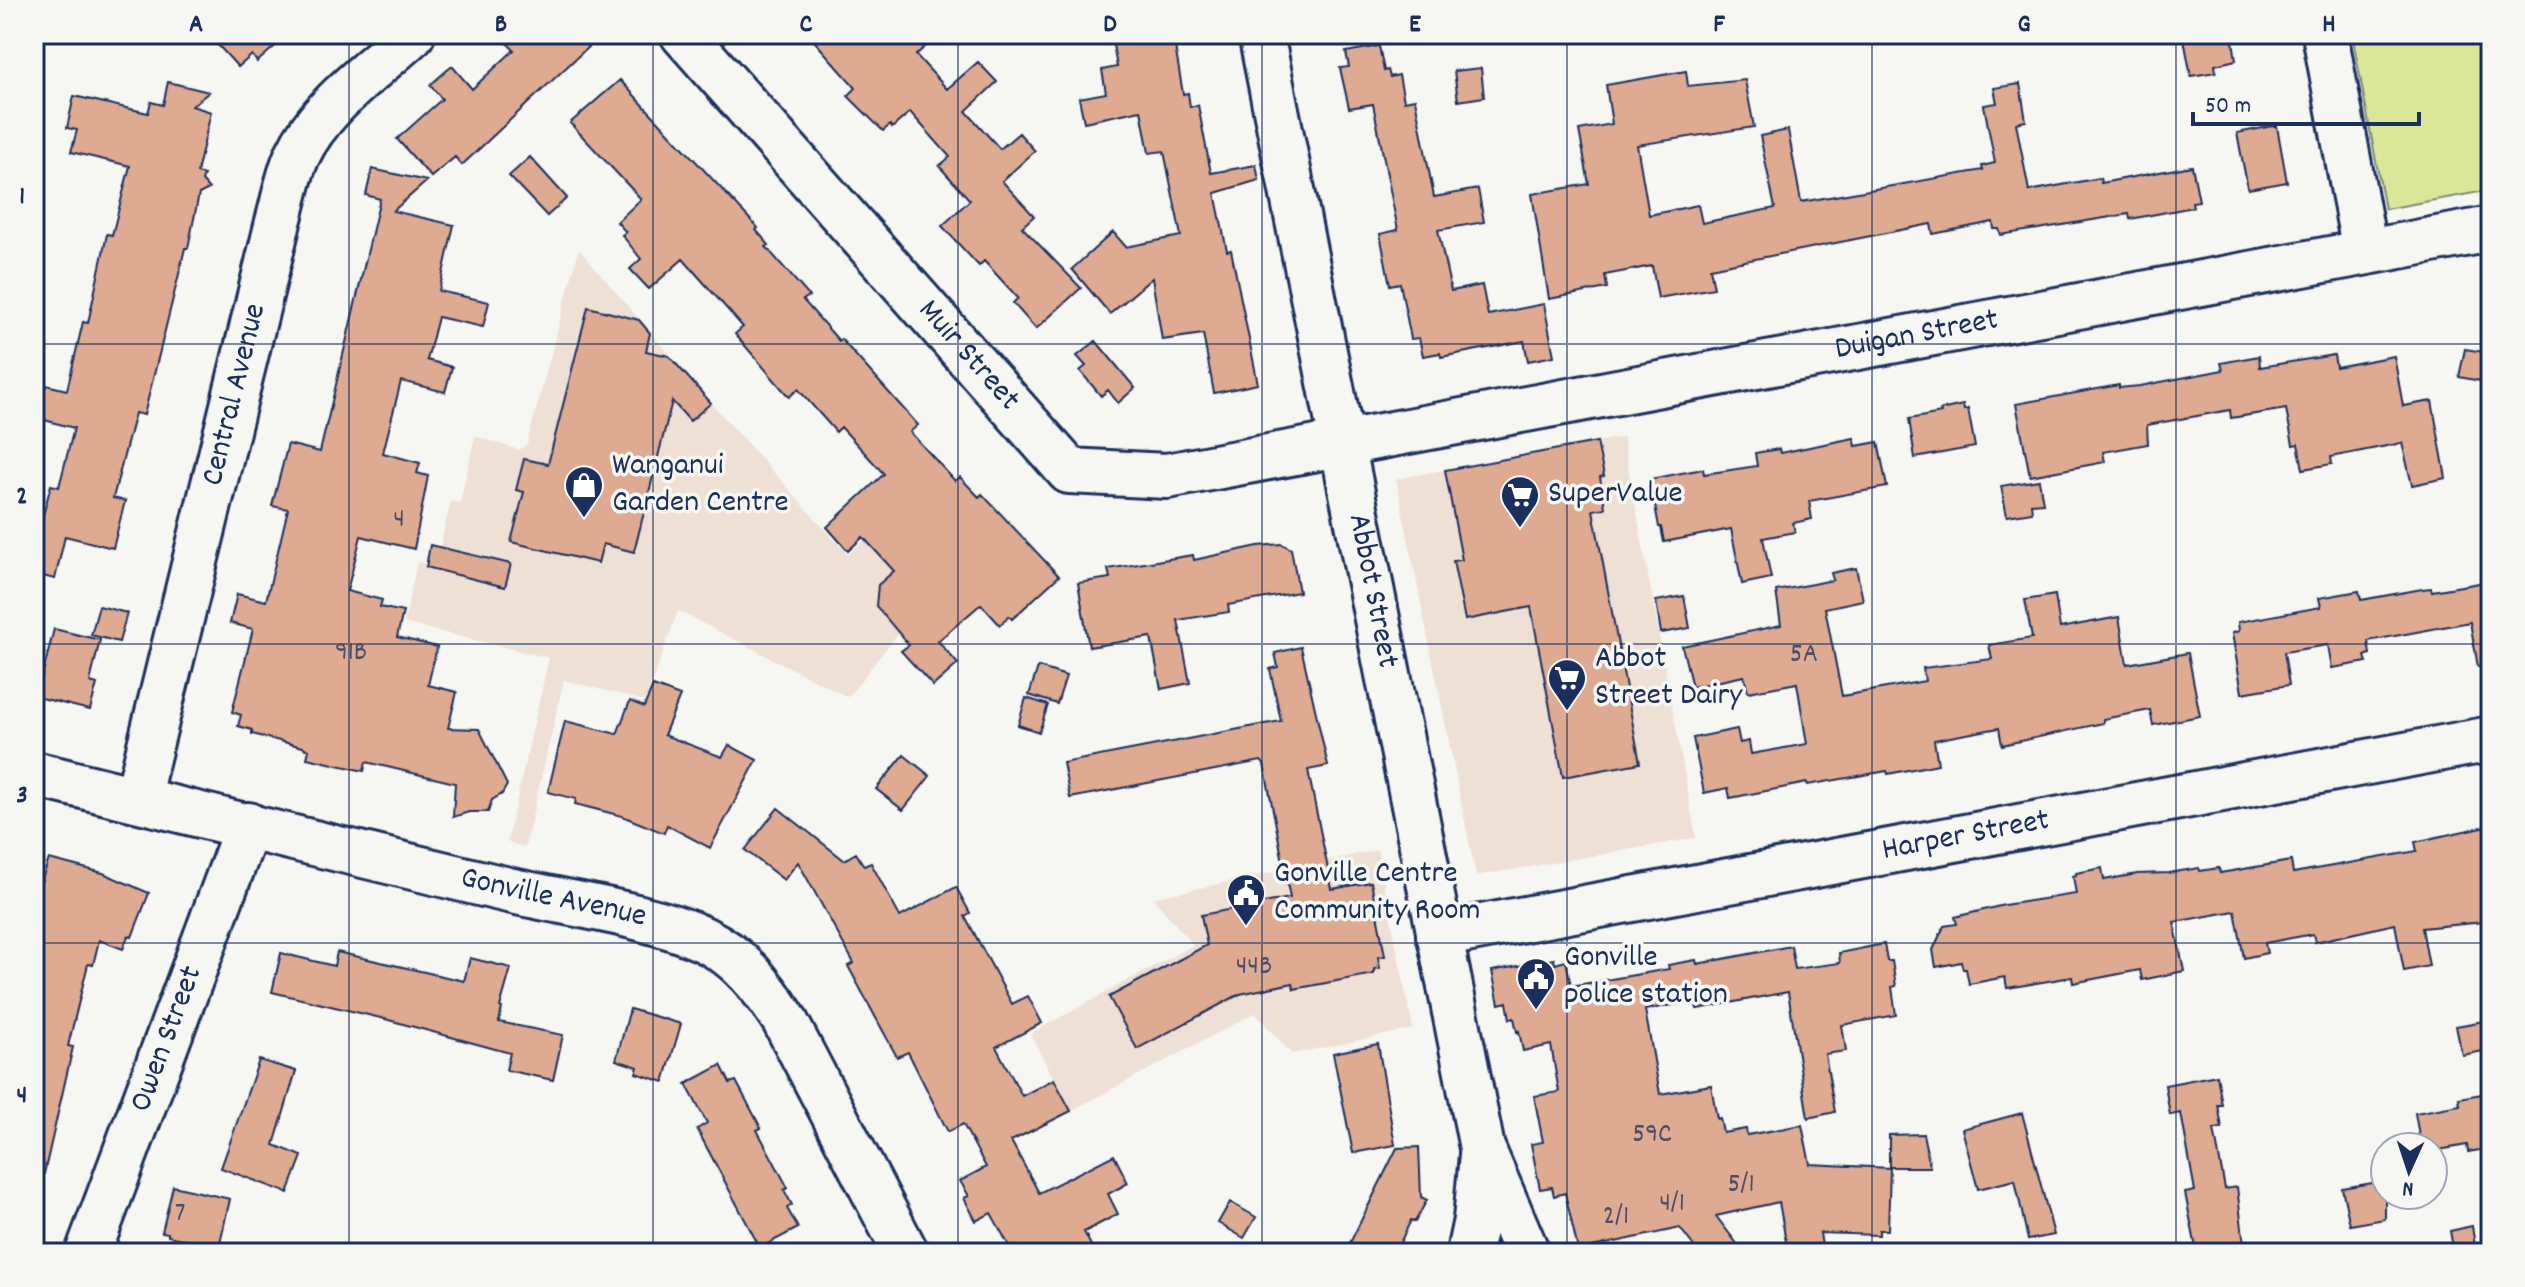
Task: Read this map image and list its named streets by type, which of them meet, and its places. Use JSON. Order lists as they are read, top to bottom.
{
  "streets": {
    "street": [
      "Duigan Street",
      "Muir Street",
      "Central Avenue",
      "Abbot Street",
      "Harper Street",
      "Gonville Avenue",
      "Owen Street"
    ]
  },
  "crossings": [
    ["Duigan Street", "Muir Street"],
    ["Duigan Street", "Abbot Street"],
    ["Muir Street", "Abbot Street"],
    ["Central Avenue", "Gonville Avenue"],
    ["Abbot Street", "Harper Street"],
    ["Gonville Avenue", "Owen Street"]
  ],
  "places": {
    "shop": ["Wanganui Garden Centre"],
    "supermarket": ["SuperValue", "Abbot Street Dairy"],
    "public building": ["Gonville Centre Community Room", "Gonville police station"]
  },
  "house_numbers": [
    "4",
    "91B",
    "5A",
    "44B",
    "59C",
    "5/1",
    "4/1",
    "7",
    "2/1"
  ],
  "scale_bar": "50 m",
  "north": "bottom",
  "grid": {
    "columns": [
      "A",
      "B",
      "C",
      "D",
      "E",
      "F",
      "G",
      "H"
    ],
    "rows": [
      "1",
      "2",
      "3",
      "4"
    ]
  }
}
